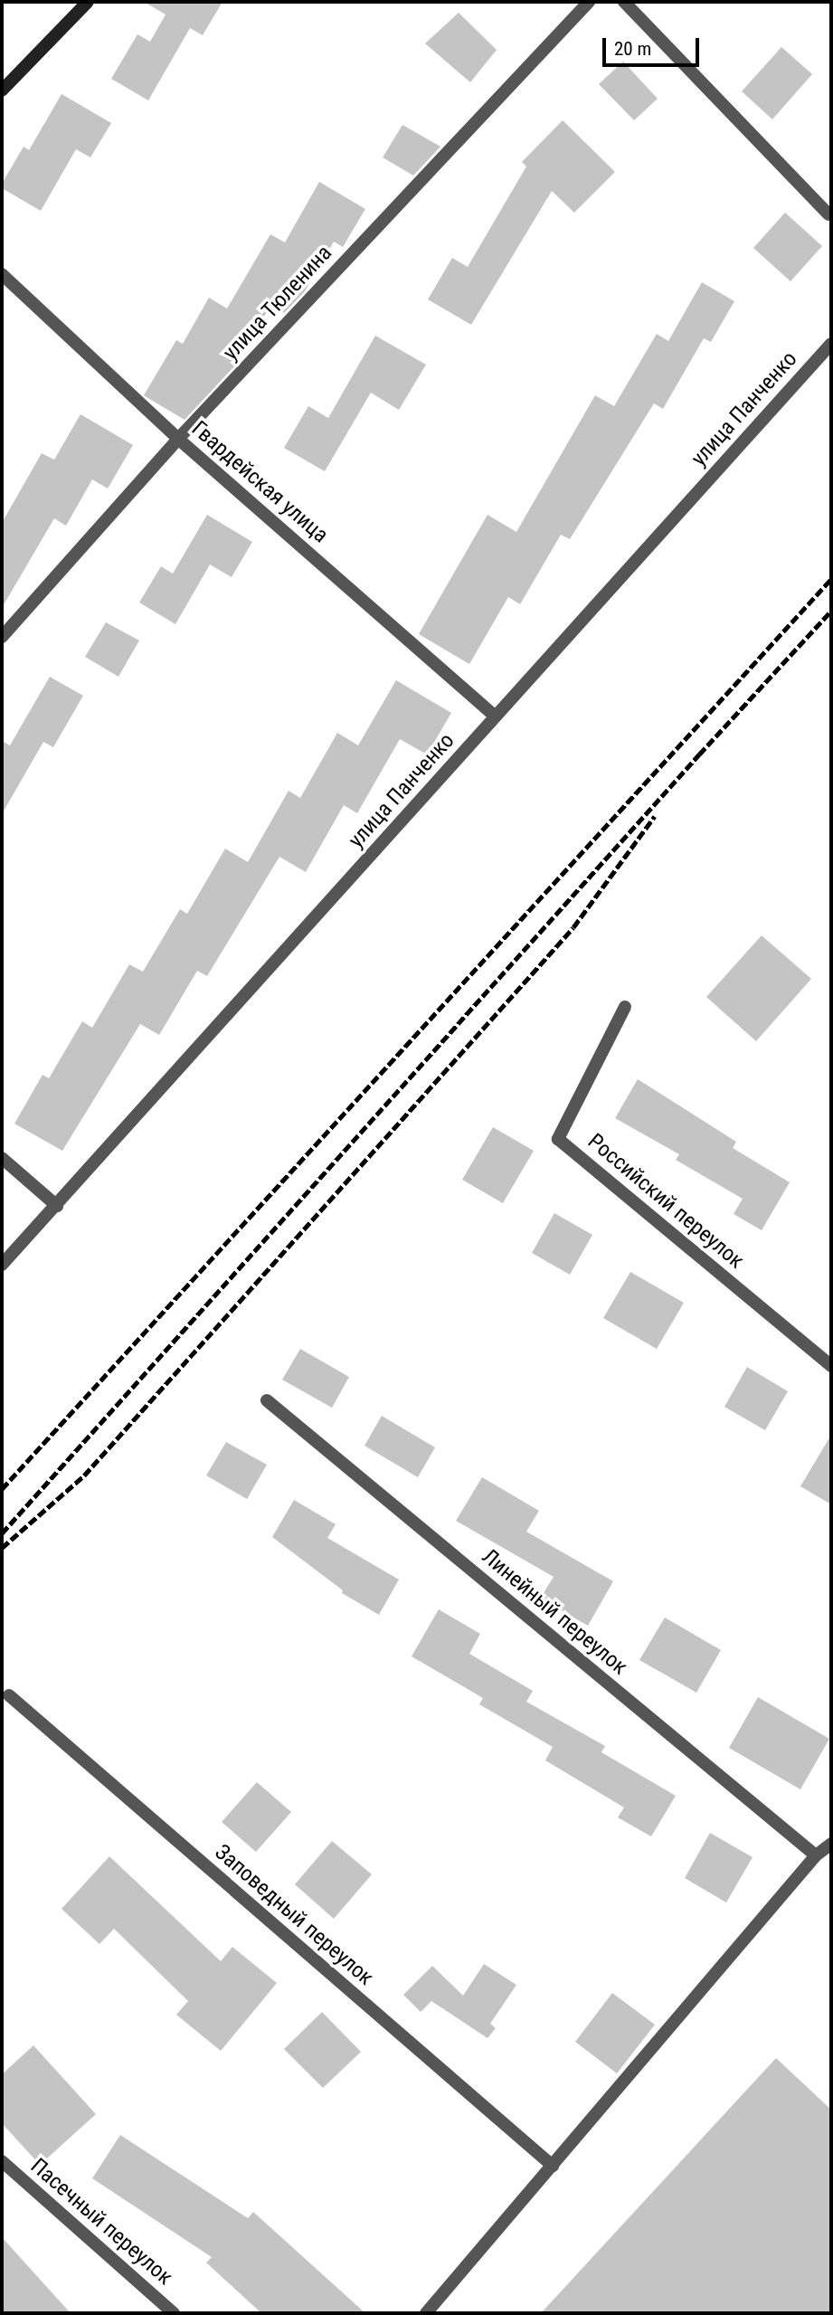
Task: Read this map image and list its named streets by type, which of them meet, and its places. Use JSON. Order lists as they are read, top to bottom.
{
  "streets": {
    "street": [
      "улица Тюленина",
      "улица Панченко",
      "Гвардейская улица",
      "Российский переулок",
      "Линейный переулок",
      "Заповедный переулок",
      "Пасечный переулок"
    ]
  },
  "crossings": [
    ["улица Тюленина", "Гвардейская улица"],
    ["улица Панченко", "Гвардейская улица"]
  ],
  "scale_bar": "20 m"
}
